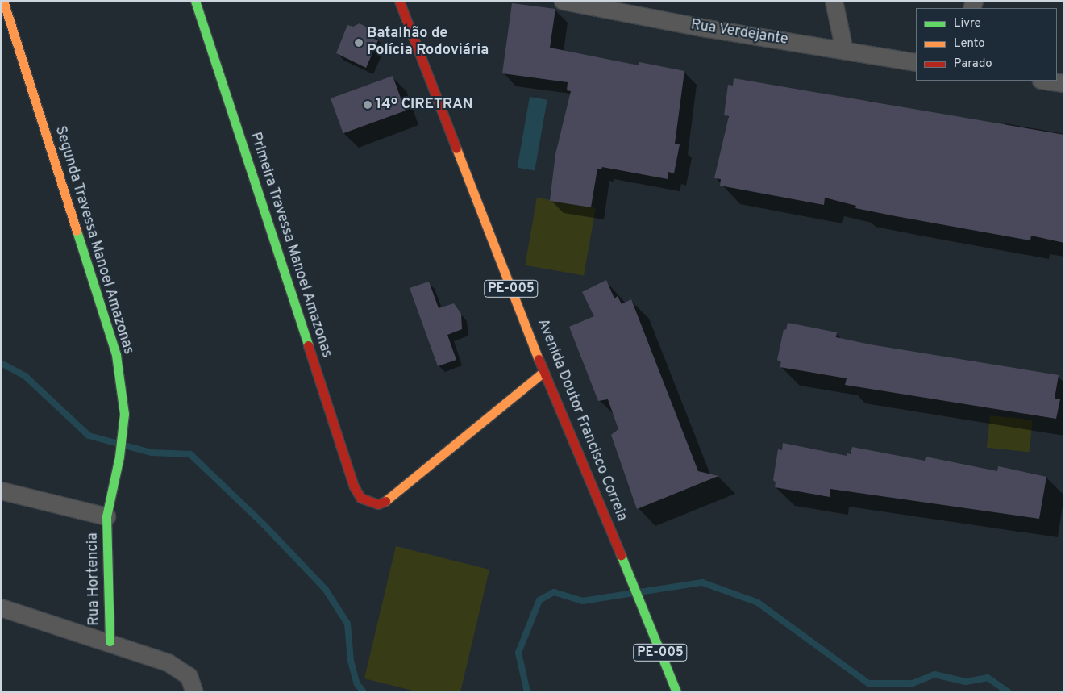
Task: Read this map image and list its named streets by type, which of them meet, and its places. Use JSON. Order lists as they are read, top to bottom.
{
  "streets": {
    "street": [
      "Rua Verdejante",
      "Segunda Travessa Manoel Amazonas",
      "Primeira Travessa Manoel Amazonas",
      "PE-005",
      "Avenida Doutor Francisco Correia",
      "Rua Hortencia"
    ]
  },
  "crossings": [
    ["Segunda Travessa Manoel Amazonas", "Rua Hortencia"],
    ["Primeira Travessa Manoel Amazonas", "Avenida Doutor Francisco Correia"]
  ],
  "places": ["Batalhão de Polícia Rodoviária", "14º CIRETRAN"],
  "legend": ["Livre", "Lento", "Parado"]
}
